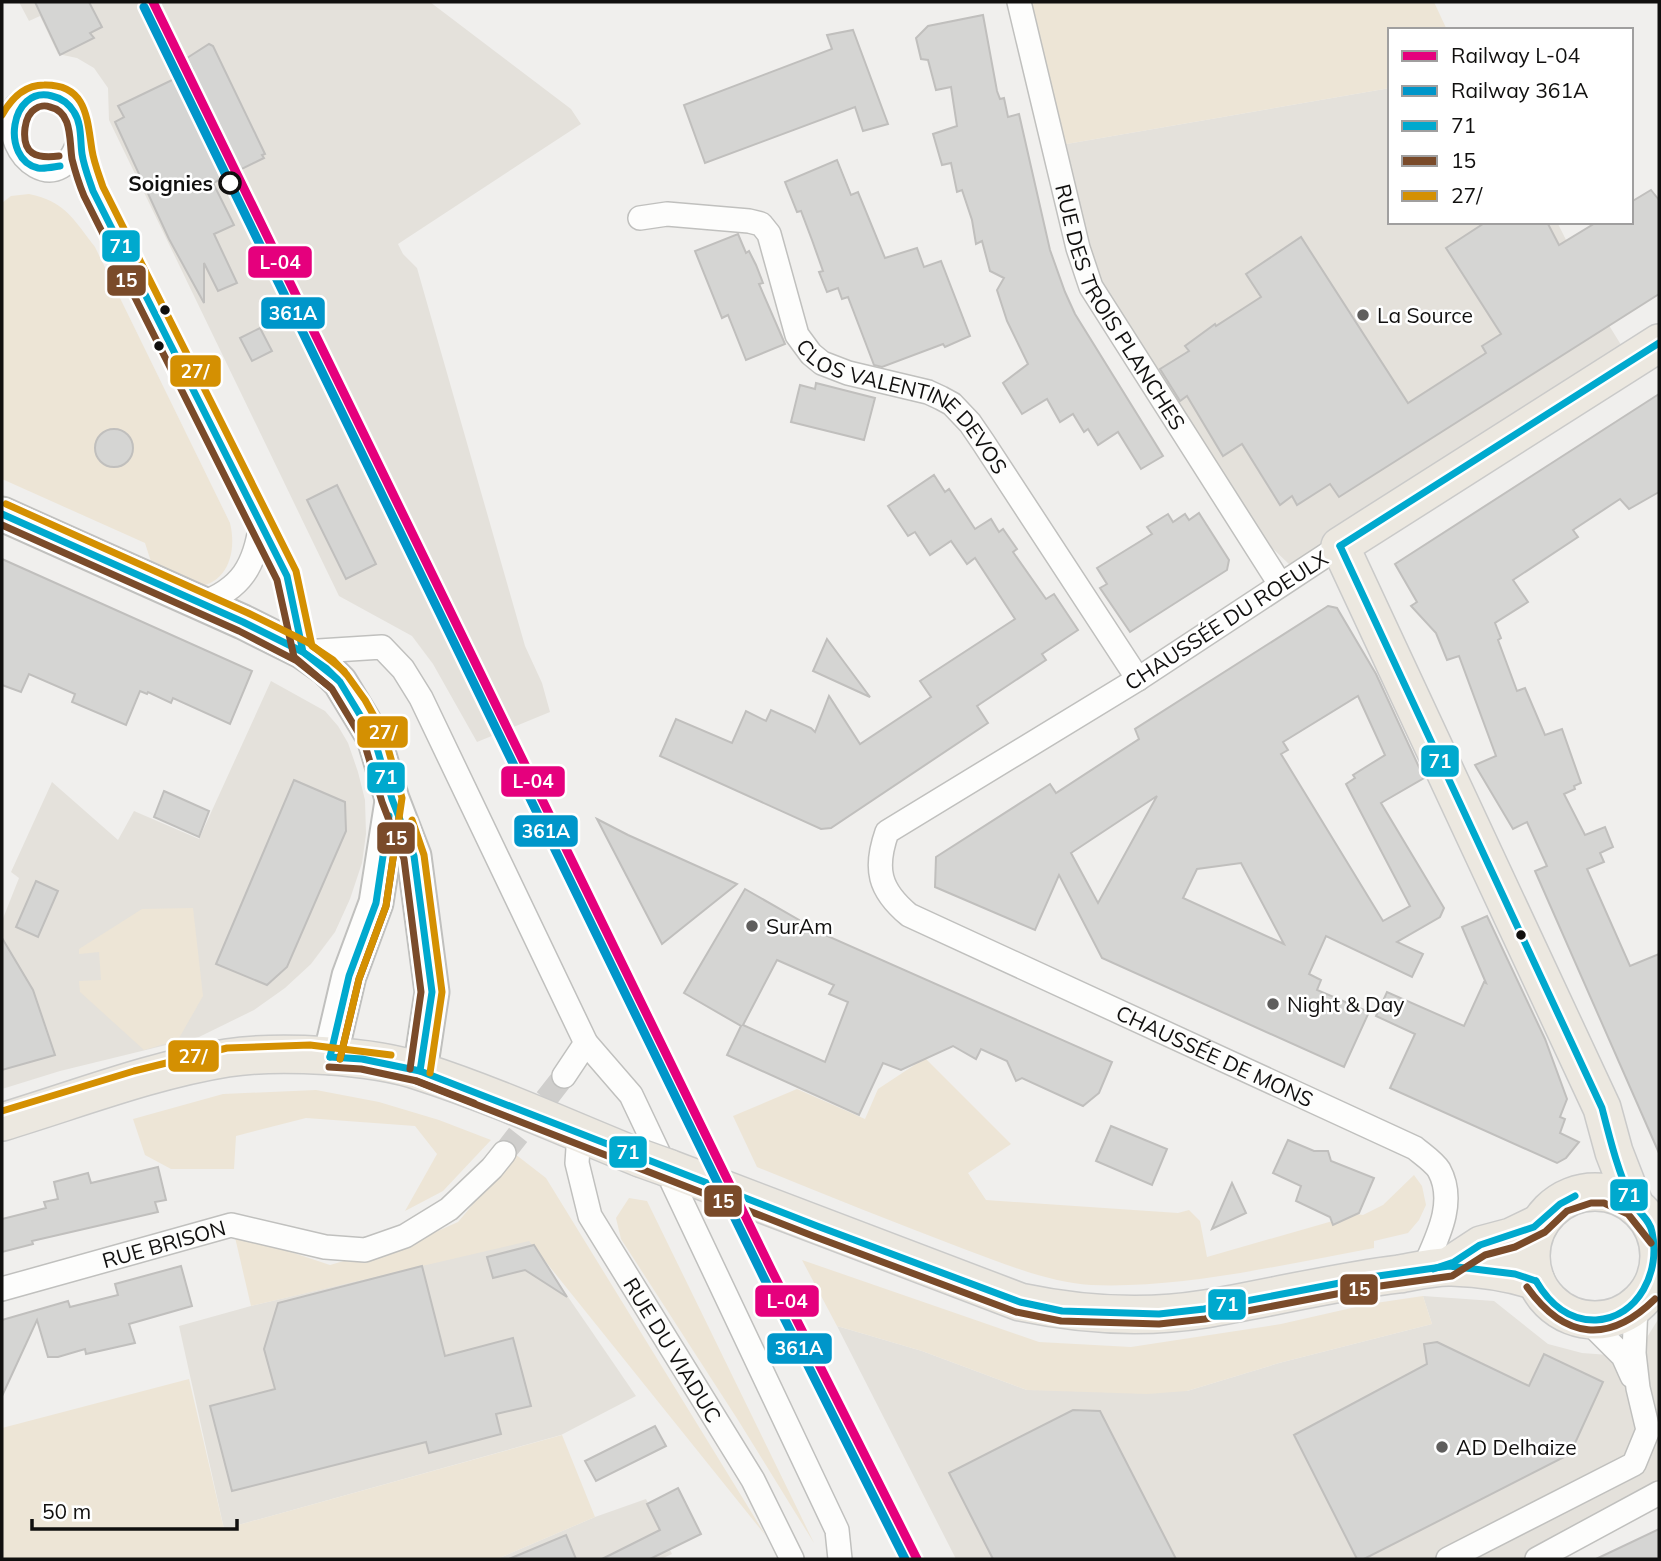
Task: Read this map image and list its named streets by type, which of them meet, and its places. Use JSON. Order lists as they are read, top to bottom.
{
  "streets": {
    "main road": ["CHAUSSÉE DU ROEULX"],
    "street": [
      "RUE DES TROIS PLANCHES",
      "CLOS VALENTINE DEVOS",
      "CHAUSSÉE DE MONS",
      "RUE BRISON",
      "RUE DU VIADUC"
    ]
  },
  "crossings": [
    ["RUE DES TROIS PLANCHES", "CHAUSSÉE DU ROEULX"],
    ["CLOS VALENTINE DEVOS", "CHAUSSÉE DU ROEULX"],
    ["CHAUSSÉE DU ROEULX", "CHAUSSÉE DE MONS"]
  ],
  "places": [
    "Soignies",
    "La Source",
    "SurAm",
    "Night & Day",
    "AD Delhaize"
  ],
  "lines": [
    "rail line L-04",
    "rail line 361A",
    "transit line 27/",
    "transit line 71",
    "transit line 15"
  ],
  "legend": [
    "Railway L-04",
    "Railway 361A",
    "71",
    "15",
    "27/"
  ],
  "scale_bar": "50 m"
}
